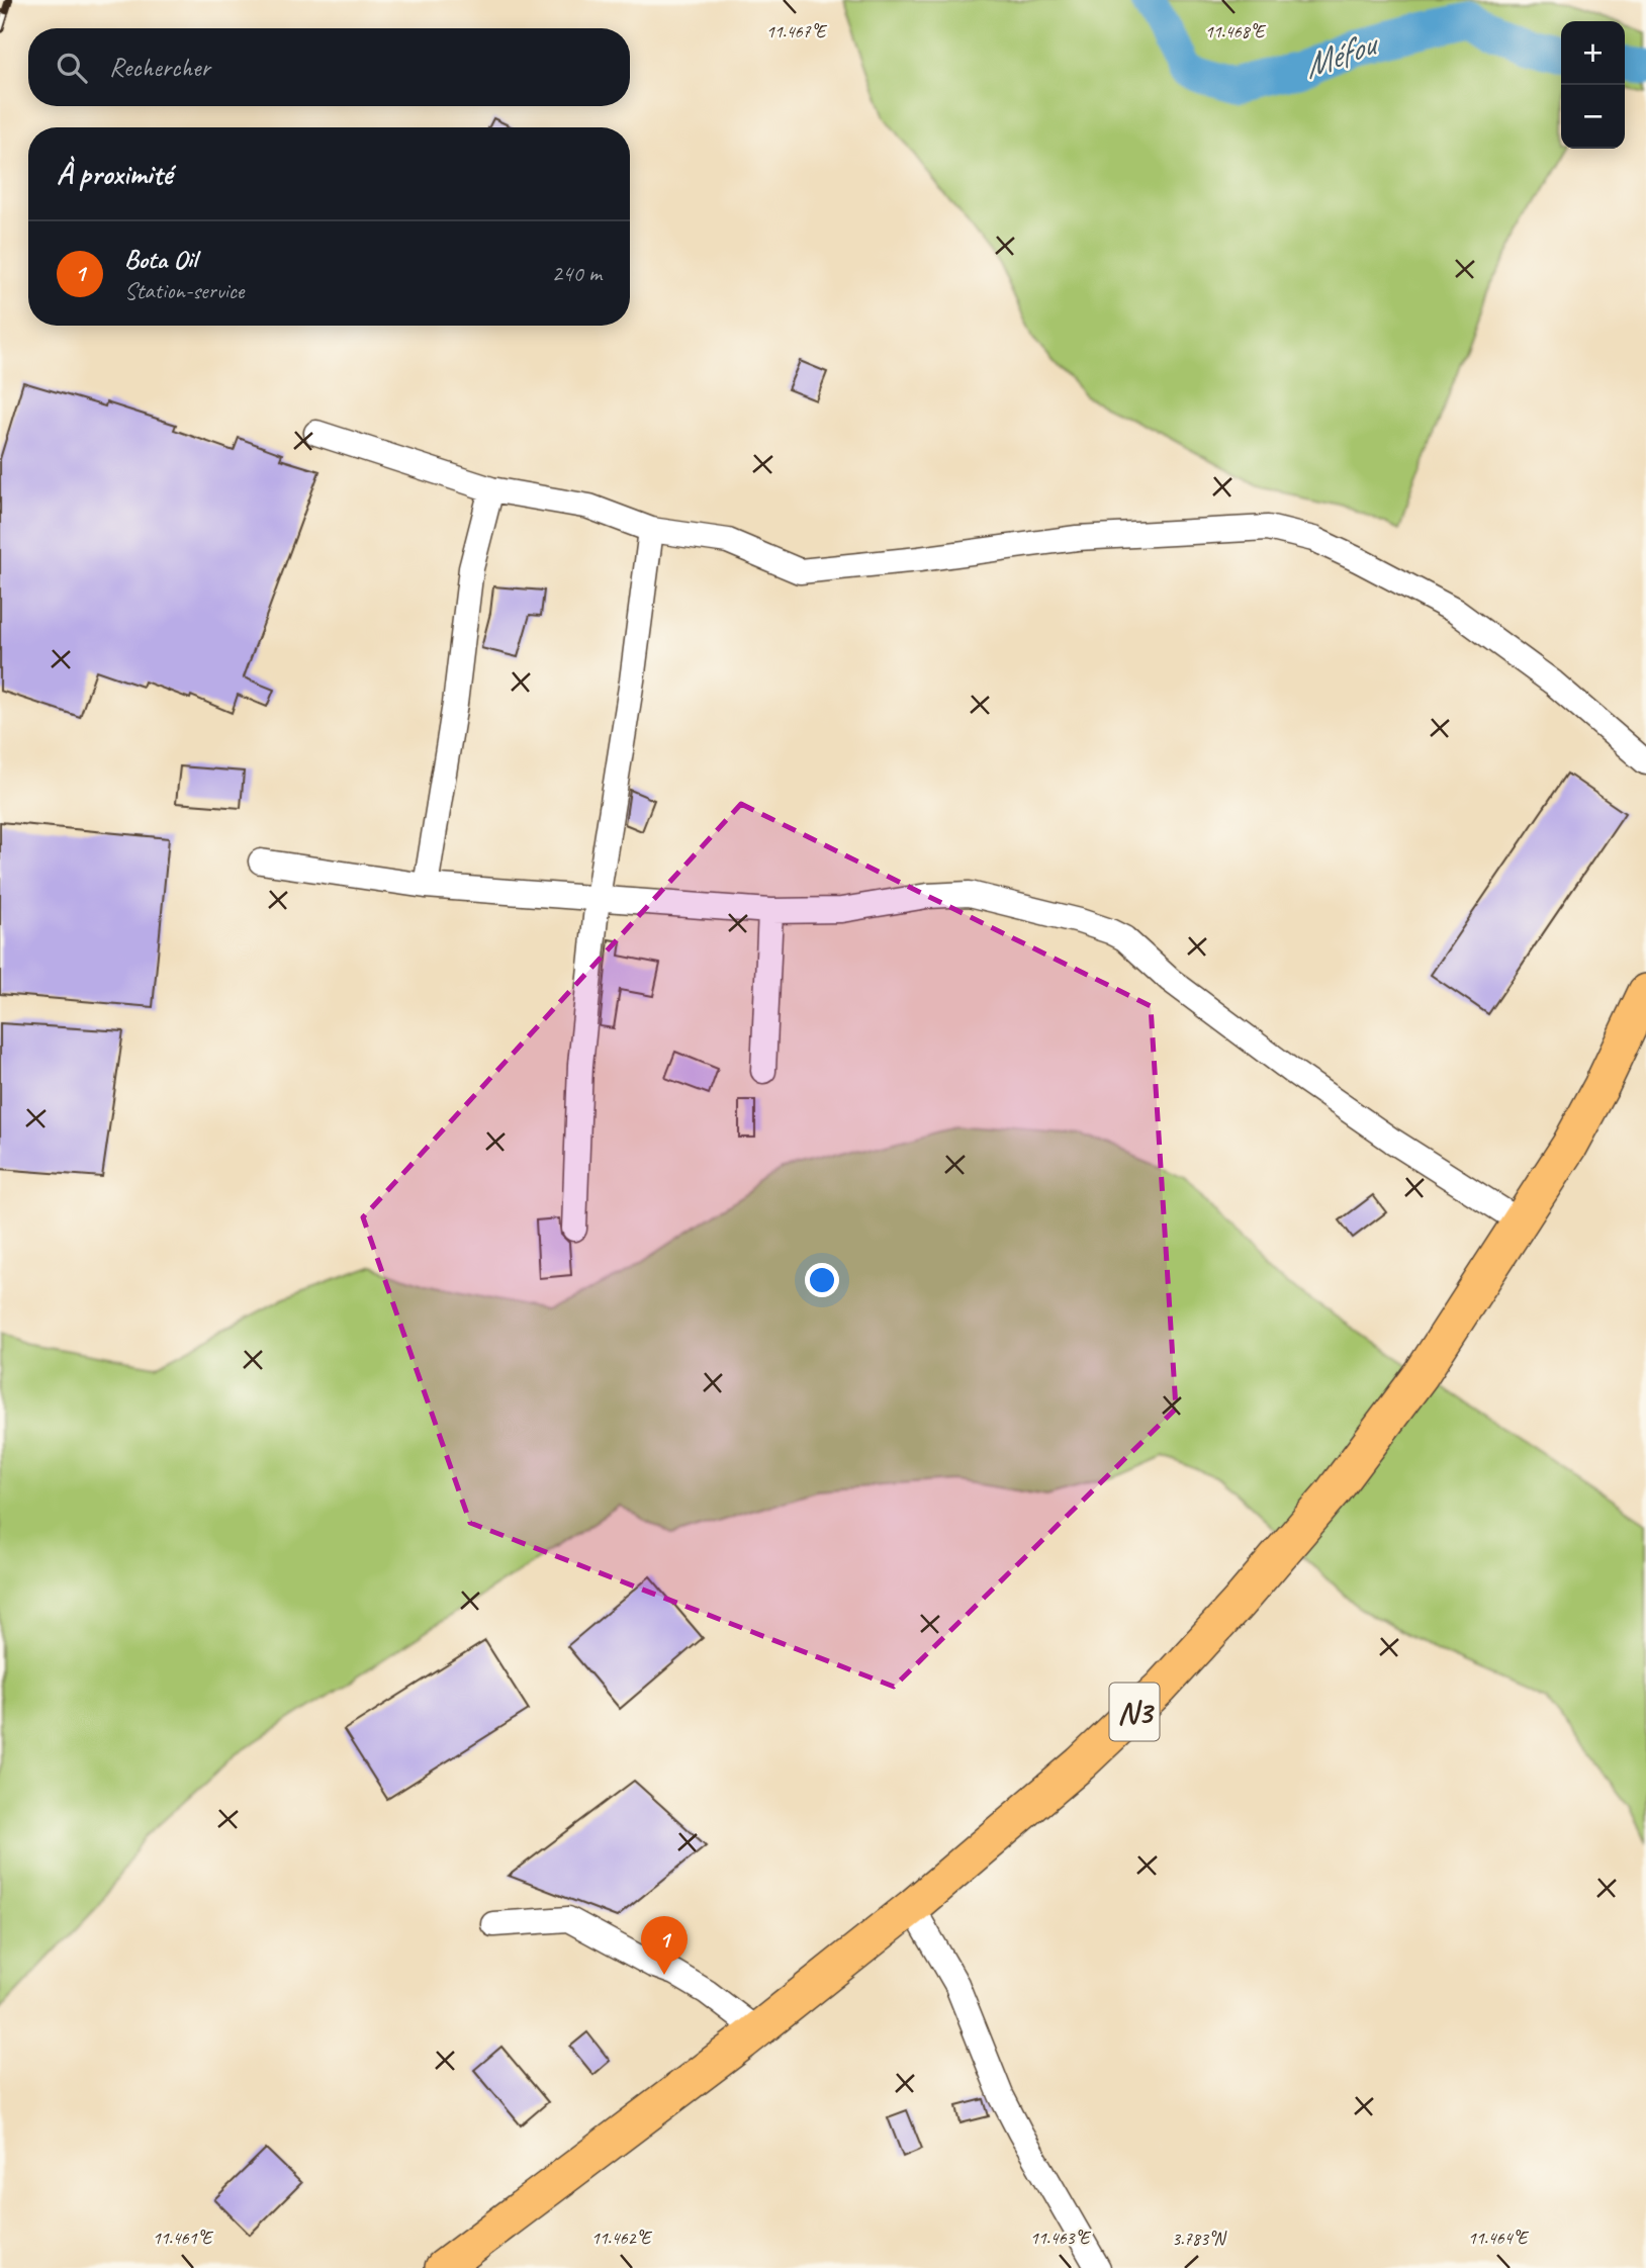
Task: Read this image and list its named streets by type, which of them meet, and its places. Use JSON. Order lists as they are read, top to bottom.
{
  "streets": {
    "highway": ["N3"]
  },
  "water": ["Méfou"],
  "page": {
    "map_buttons": ["+", "−"],
    "search": "Rechercher",
    "heading": "À proximité",
    "list": [
      {
        "mark": "1",
        "name": "Bota Oil",
        "note": "Station-service",
        "value": "240 m"
      }
    ],
    "pins": "1"
  },
  "coordinates": [
    "11.467°E",
    "11.468°E",
    "11.461°E",
    "11.462°E",
    "11.463°E",
    "11.464°E",
    "3.783°N"
  ]
}
